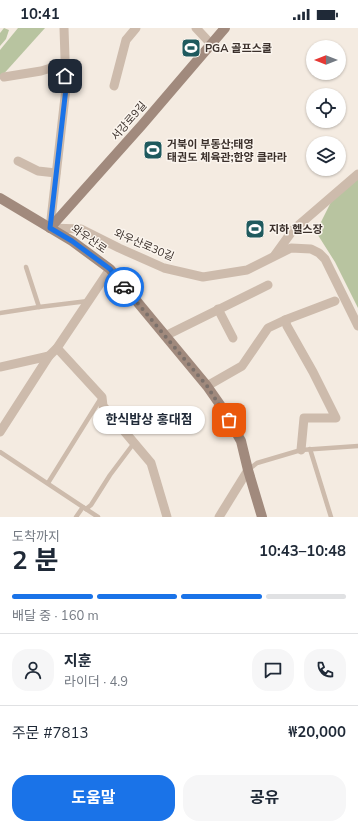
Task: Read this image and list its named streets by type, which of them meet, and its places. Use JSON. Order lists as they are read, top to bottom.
{
  "streets": {
    "street": ["서강로9길", "와우산로", "와우산로30길"]
  },
  "crossings": [
    ["서강로9길", "와우산로"],
    ["서강로9길", "와우산로30길"],
    ["와우산로", "와우산로30길"]
  ],
  "places": {
    "sports": ["PGA 골프스쿨", "거북이 부동산;태영 태권도 체육관;한양 클라라", "지하 헬스장"],
    "other": ["한식밥상 홍대점"]
  },
  "north": "left",
  "page": {
    "status": "10:41",
    "bubble": "한식밥상 홍대점",
    "heading": ["2 분", "도착까지", "10:43–10:48"],
    "panel": [
      "지훈",
      "라이더 · 4.9",
      "주문 #7813",
      "₩20,000"
    ],
    "bar": "배달 중 · 160 m",
    "buttons": ["도움말", "공유"]
  }
}
